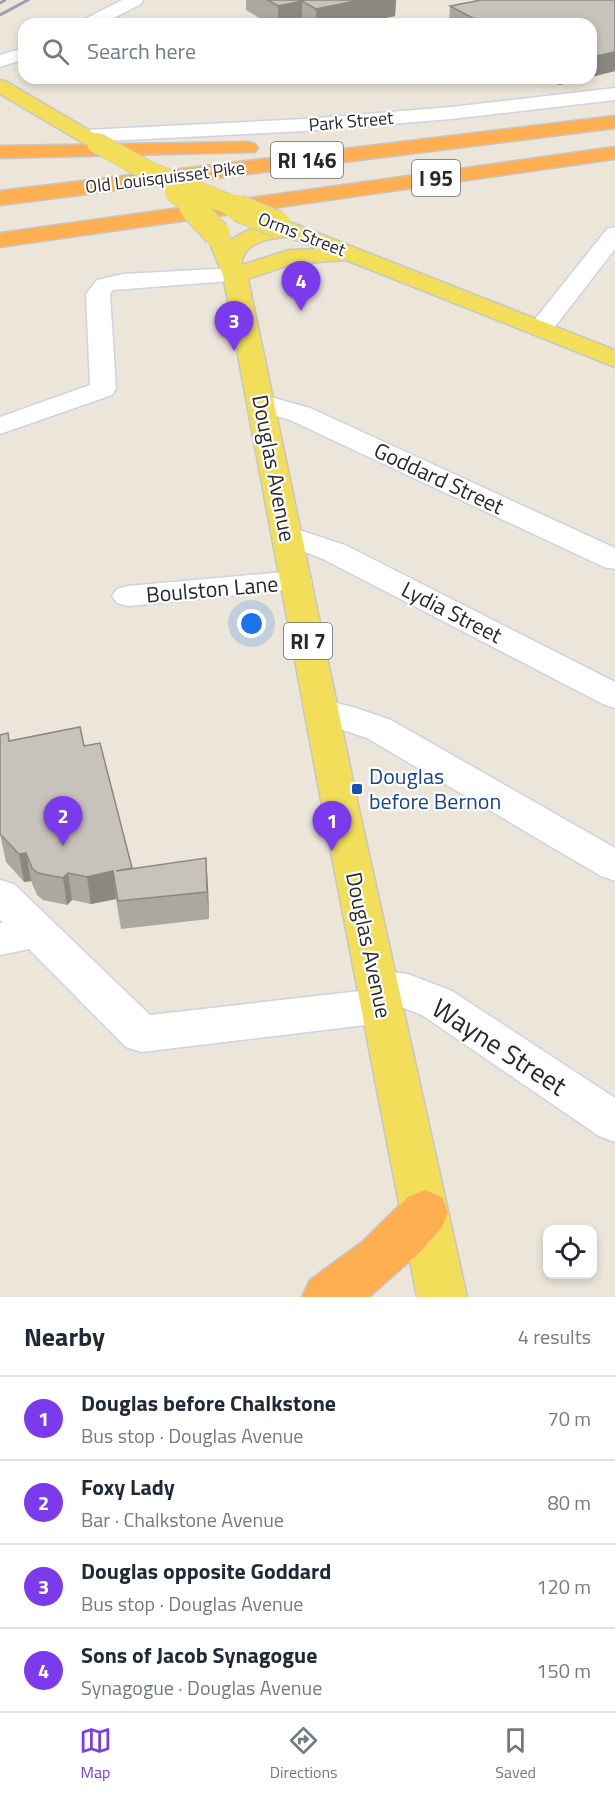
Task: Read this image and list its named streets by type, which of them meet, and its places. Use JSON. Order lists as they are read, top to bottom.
{
  "streets": {
    "highway": ["RI 146", "Old Louisquisset Pike", "I 95"],
    "main road": ["Orms Street", "Douglas Avenue", "RI 7"],
    "street": [
      "Park Street",
      "Goddard Street",
      "Boulston Lane",
      "Lydia Street",
      "Wayne Street"
    ]
  },
  "crossings": [
    ["Park Street", "Orms Street"],
    ["RI 146", "I 95"],
    ["Orms Street", "Douglas Avenue"],
    ["Douglas Avenue", "Goddard Street"],
    ["Douglas Avenue", "Boulston Lane"],
    ["Douglas Avenue", "Lydia Street"],
    ["Douglas Avenue", "Wayne Street"]
  ],
  "places": {
    "transit": ["Douglas before Bernon"]
  },
  "page": {
    "search": "Search here",
    "pins": [
      "4",
      "3",
      "2",
      "1"
    ],
    "heading": ["Nearby", "4 results"],
    "list": [
      {
        "mark": "1",
        "name": "Douglas before Chalkstone",
        "note": "Bus stop · Douglas Avenue",
        "value": "70 m"
      },
      {
        "mark": "2",
        "name": "Foxy Lady",
        "note": "Bar · Chalkstone Avenue",
        "value": "80 m"
      },
      {
        "mark": "3",
        "name": "Douglas opposite Goddard",
        "note": "Bus stop · Douglas Avenue",
        "value": "120 m"
      },
      {
        "mark": "4",
        "name": "Sons of Jacob Synagogue",
        "note": "Synagogue · Douglas Avenue",
        "value": "150 m"
      }
    ],
    "nav": ["Map", "Directions", "Saved"]
  }
}
